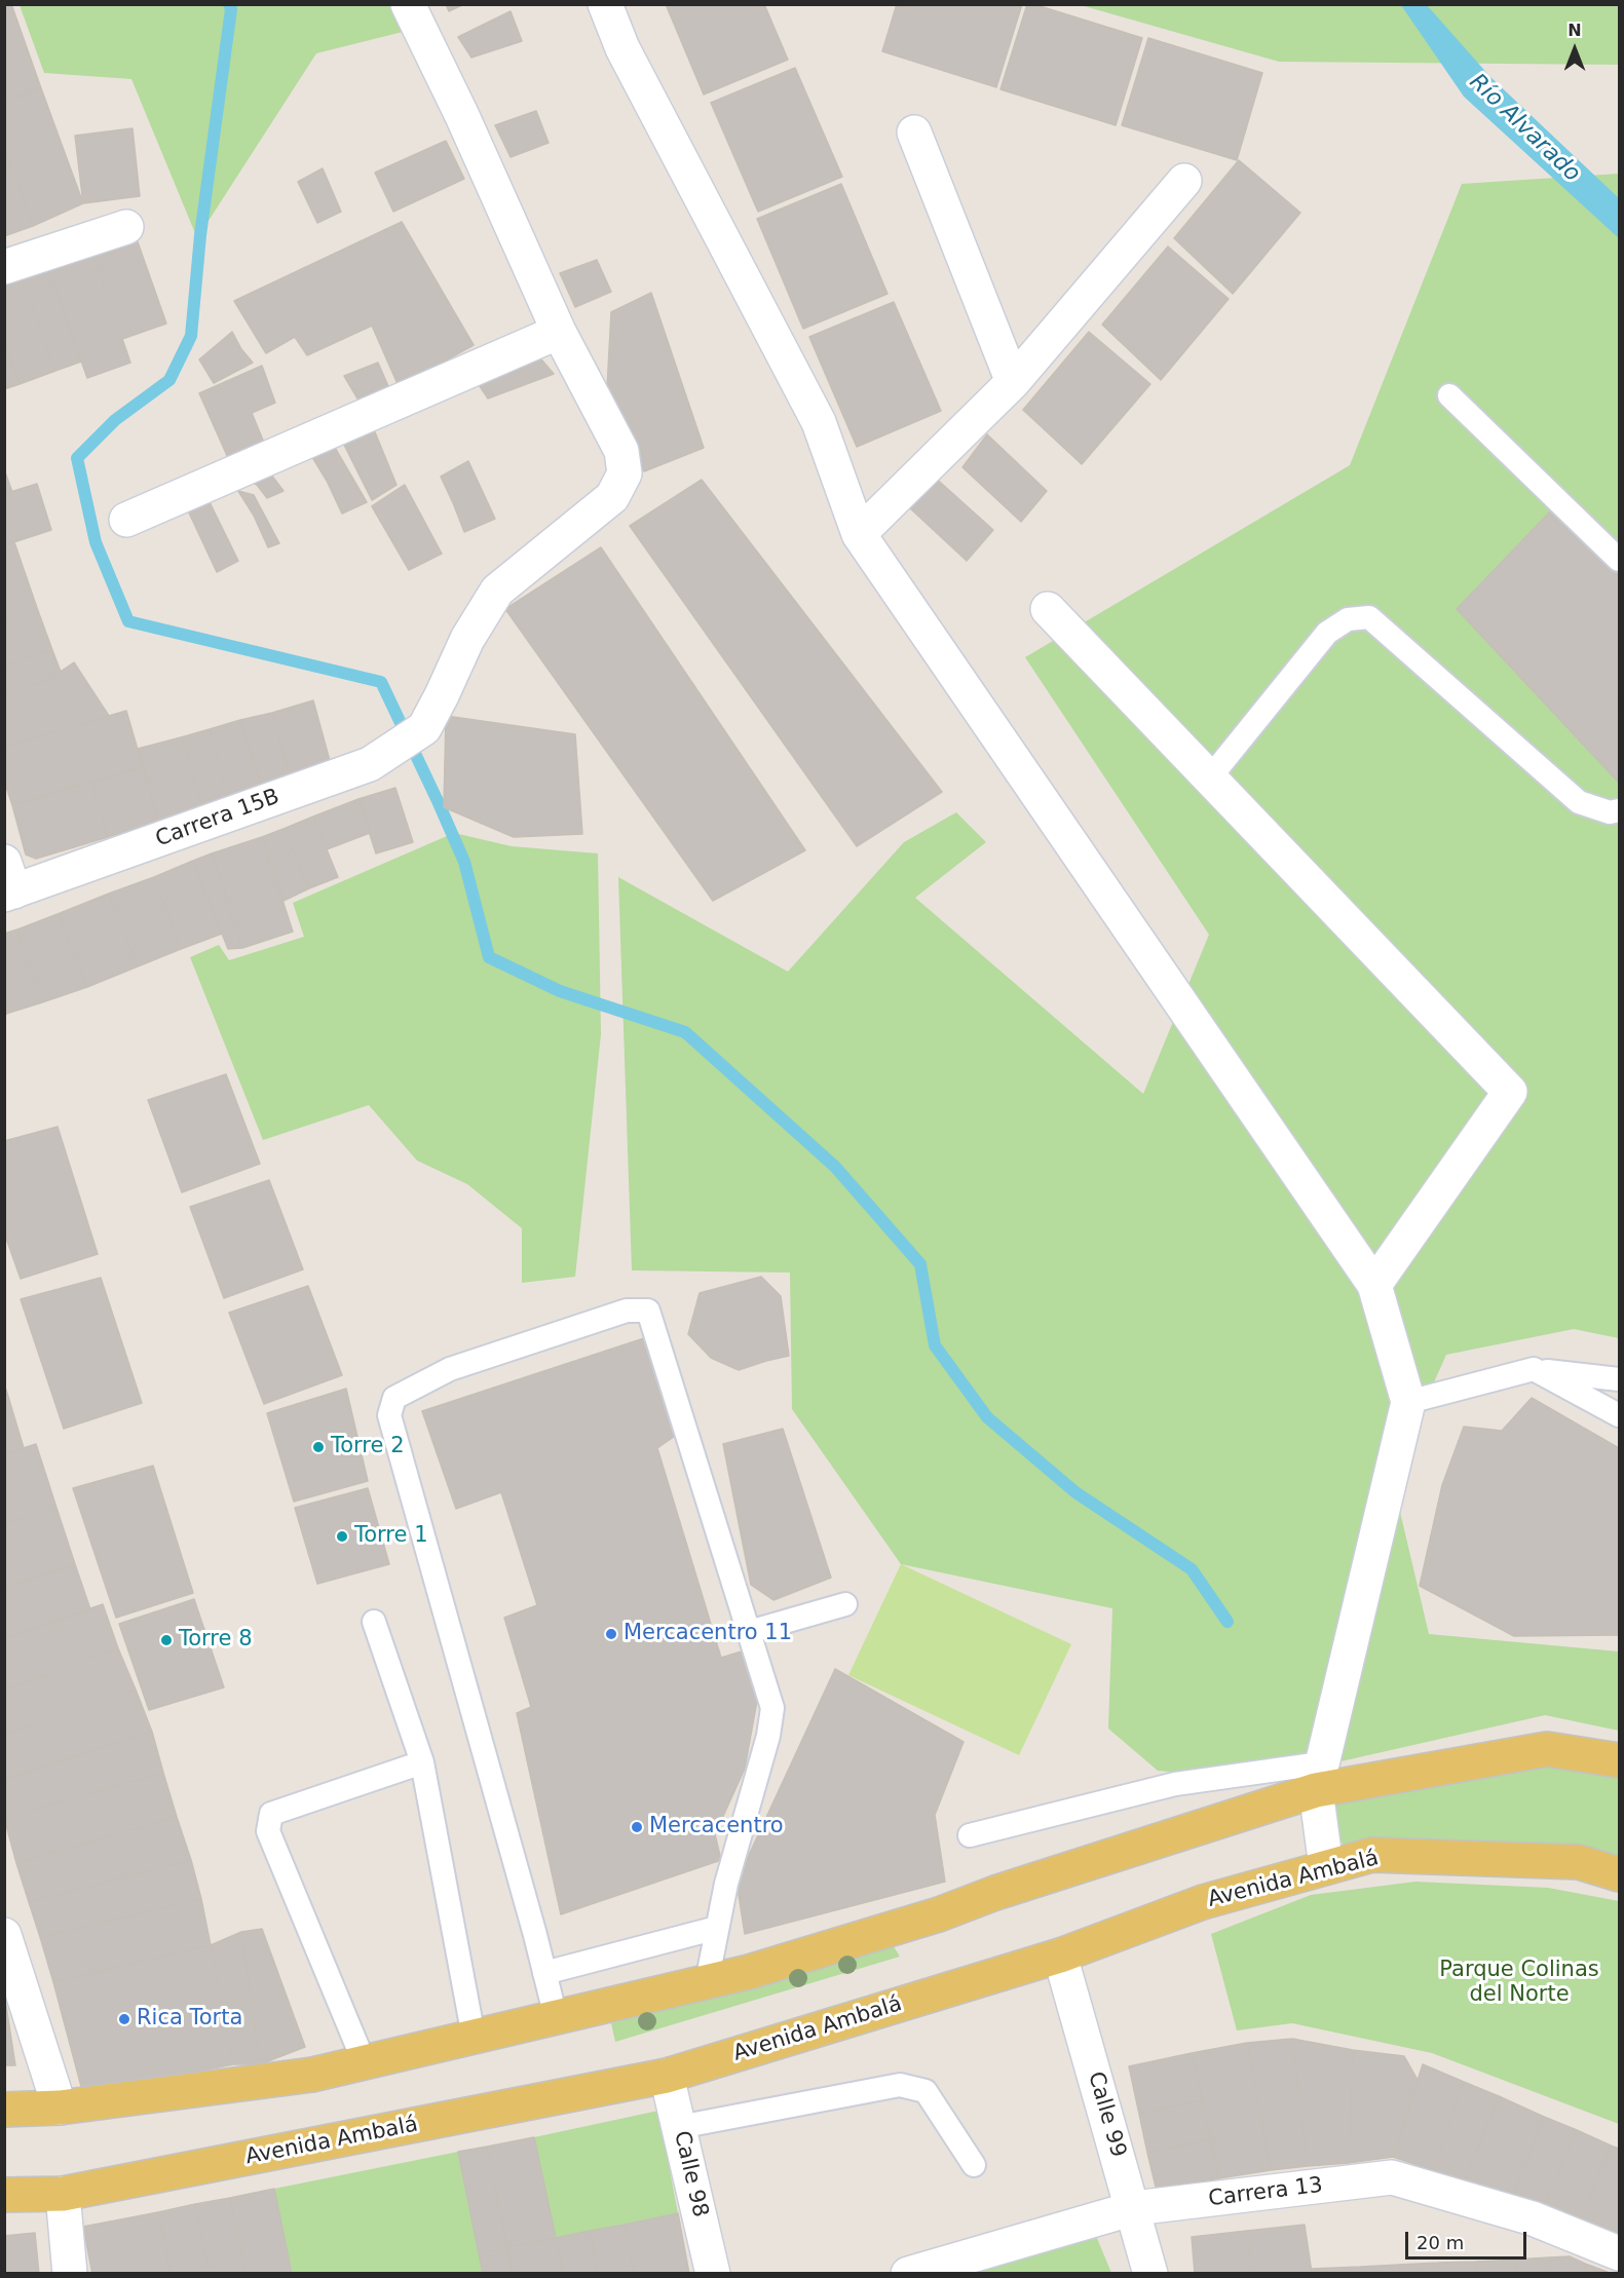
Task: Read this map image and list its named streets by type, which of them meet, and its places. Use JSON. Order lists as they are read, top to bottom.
{
  "streets": {
    "main road": ["Avenida Ambalá"],
    "street": [
      "Carrera 15B",
      "Calle 99",
      "Calle 98",
      "Carrera 13"
    ]
  },
  "crossings": [
    ["Avenida Ambalá", "Calle 99"],
    ["Avenida Ambalá", "Calle 98"],
    ["Calle 99", "Carrera 13"]
  ],
  "water": ["Río Alvarado"],
  "parks": ["Parque Colinas del Norte"],
  "places": [
    "Torre 2",
    "Torre 1",
    "Mercacentro 11",
    "Torre 8",
    "Mercacentro",
    "Rica Torta"
  ],
  "scale_bar": "20 m",
  "north": "top"
}
